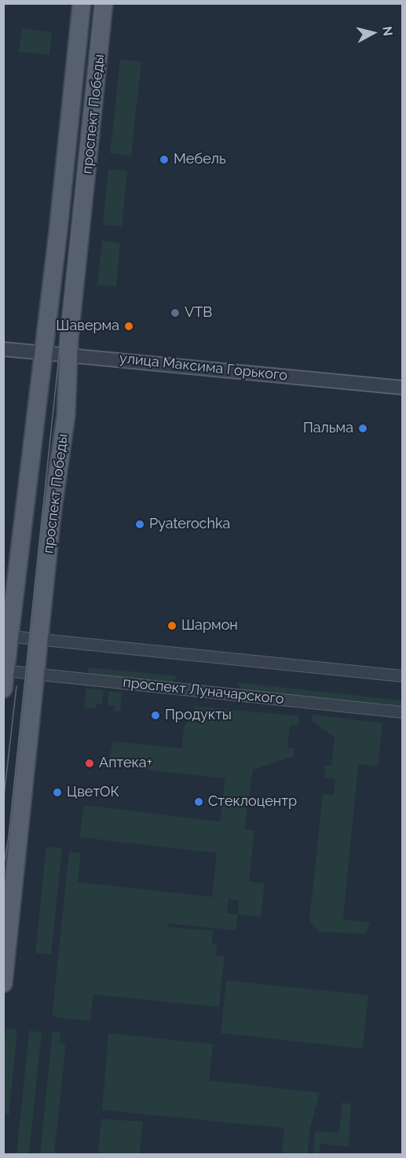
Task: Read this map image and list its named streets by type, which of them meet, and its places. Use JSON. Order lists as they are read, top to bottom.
{
  "streets": {
    "main road": ["проспект Победы"],
    "street": ["улица Максима Горького", "проспект Луначарского"]
  },
  "crossings": [
    ["проспект Победы", "улица Максима Горького"],
    ["проспект Победы", "проспект Луначарского"]
  ],
  "places": [
    "Мебель",
    "VTB",
    "Шаверма",
    "Пальма",
    "Pyaterochka",
    "Шармон",
    "Продукты",
    "Аптека+",
    "ЦветОК",
    "Стеклоцентр"
  ],
  "north": "right"
}
